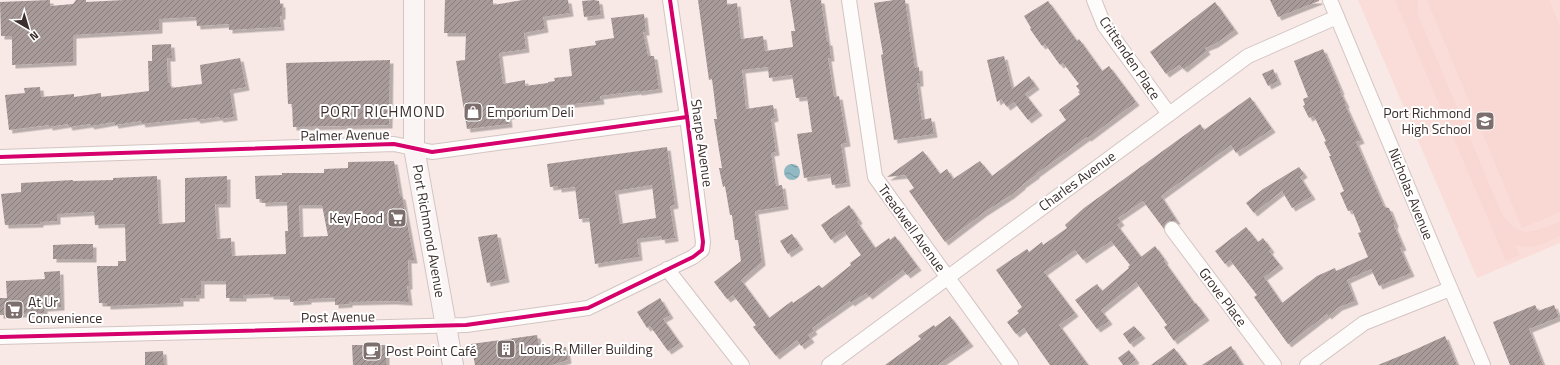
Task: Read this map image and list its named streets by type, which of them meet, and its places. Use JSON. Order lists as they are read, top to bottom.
{
  "streets": {
    "street": [
      "Crittenden Place",
      "Palmer Avenue",
      "Sharpe Avenue",
      "Charles Avenue",
      "Nicholas Avenue",
      "Treadwell Avenue",
      "Port Richmond Avenue",
      "Grove Place",
      "Post Avenue"
    ]
  },
  "crossings": [
    ["Crittenden Place", "Charles Avenue"],
    ["Palmer Avenue", "Sharpe Avenue"],
    ["Palmer Avenue", "Port Richmond Avenue"],
    ["Sharpe Avenue", "Post Avenue"],
    ["Charles Avenue", "Nicholas Avenue"],
    ["Charles Avenue", "Treadwell Avenue"],
    ["Port Richmond Avenue", "Post Avenue"]
  ],
  "districts": ["PORT RICHMOND"],
  "places": {
    "shop": ["Emporium Deli"],
    "school or university": ["Port Richmond High School"],
    "supermarket": ["Key Food", "At Ur Convenience"],
    "building": ["Louis R. Miller Building"],
    "cafe": ["Post Point Café"]
  },
  "north": "bottom right"
}
